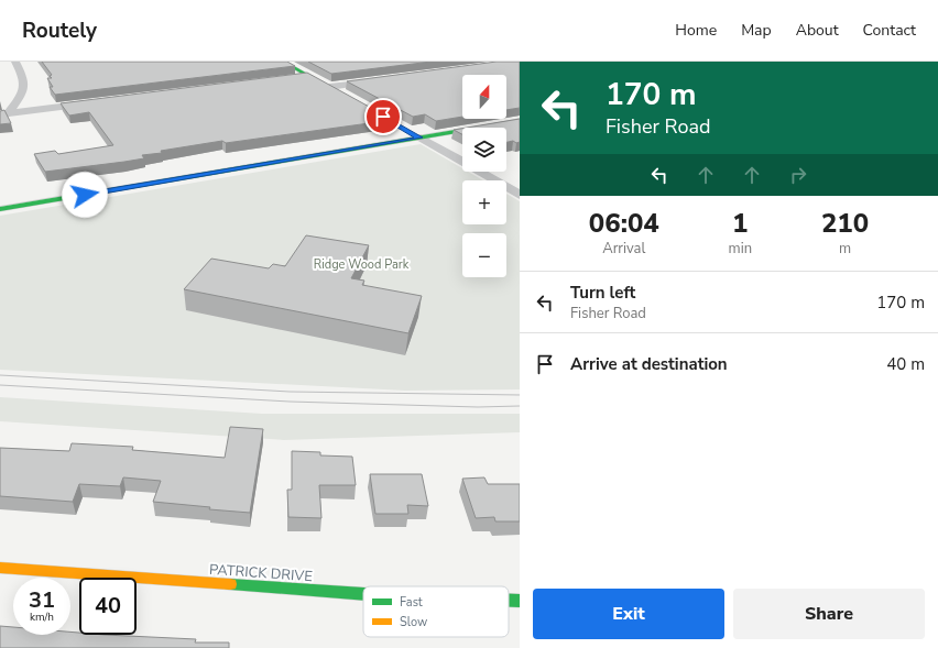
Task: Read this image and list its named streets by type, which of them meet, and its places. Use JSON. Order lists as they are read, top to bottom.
{
  "streets": {
    "street": ["PATRICK DRIVE"]
  },
  "parks": ["Ridge Wood Park"],
  "legend": ["Fast", "Slow"],
  "north": "top",
  "page": {
    "header": "Routely",
    "nav": [
      "Home",
      "Map",
      "About",
      "Contact"
    ],
    "turn": ["170 m", "Fisher Road"],
    "map_buttons": ["+", "−"],
    "eta": [
      "06:04",
      "Arrival",
      "1",
      "min",
      "210",
      "m"
    ],
    "list": [
      {
        "name": "Turn left",
        "note": "Fisher Road",
        "value": "170 m"
      },
      {
        "name": "Arrive at destination",
        "value": "40 m"
      }
    ],
    "speed": "31 km/h",
    "limit": "40",
    "buttons": ["Exit", "Share"]
  }
}
